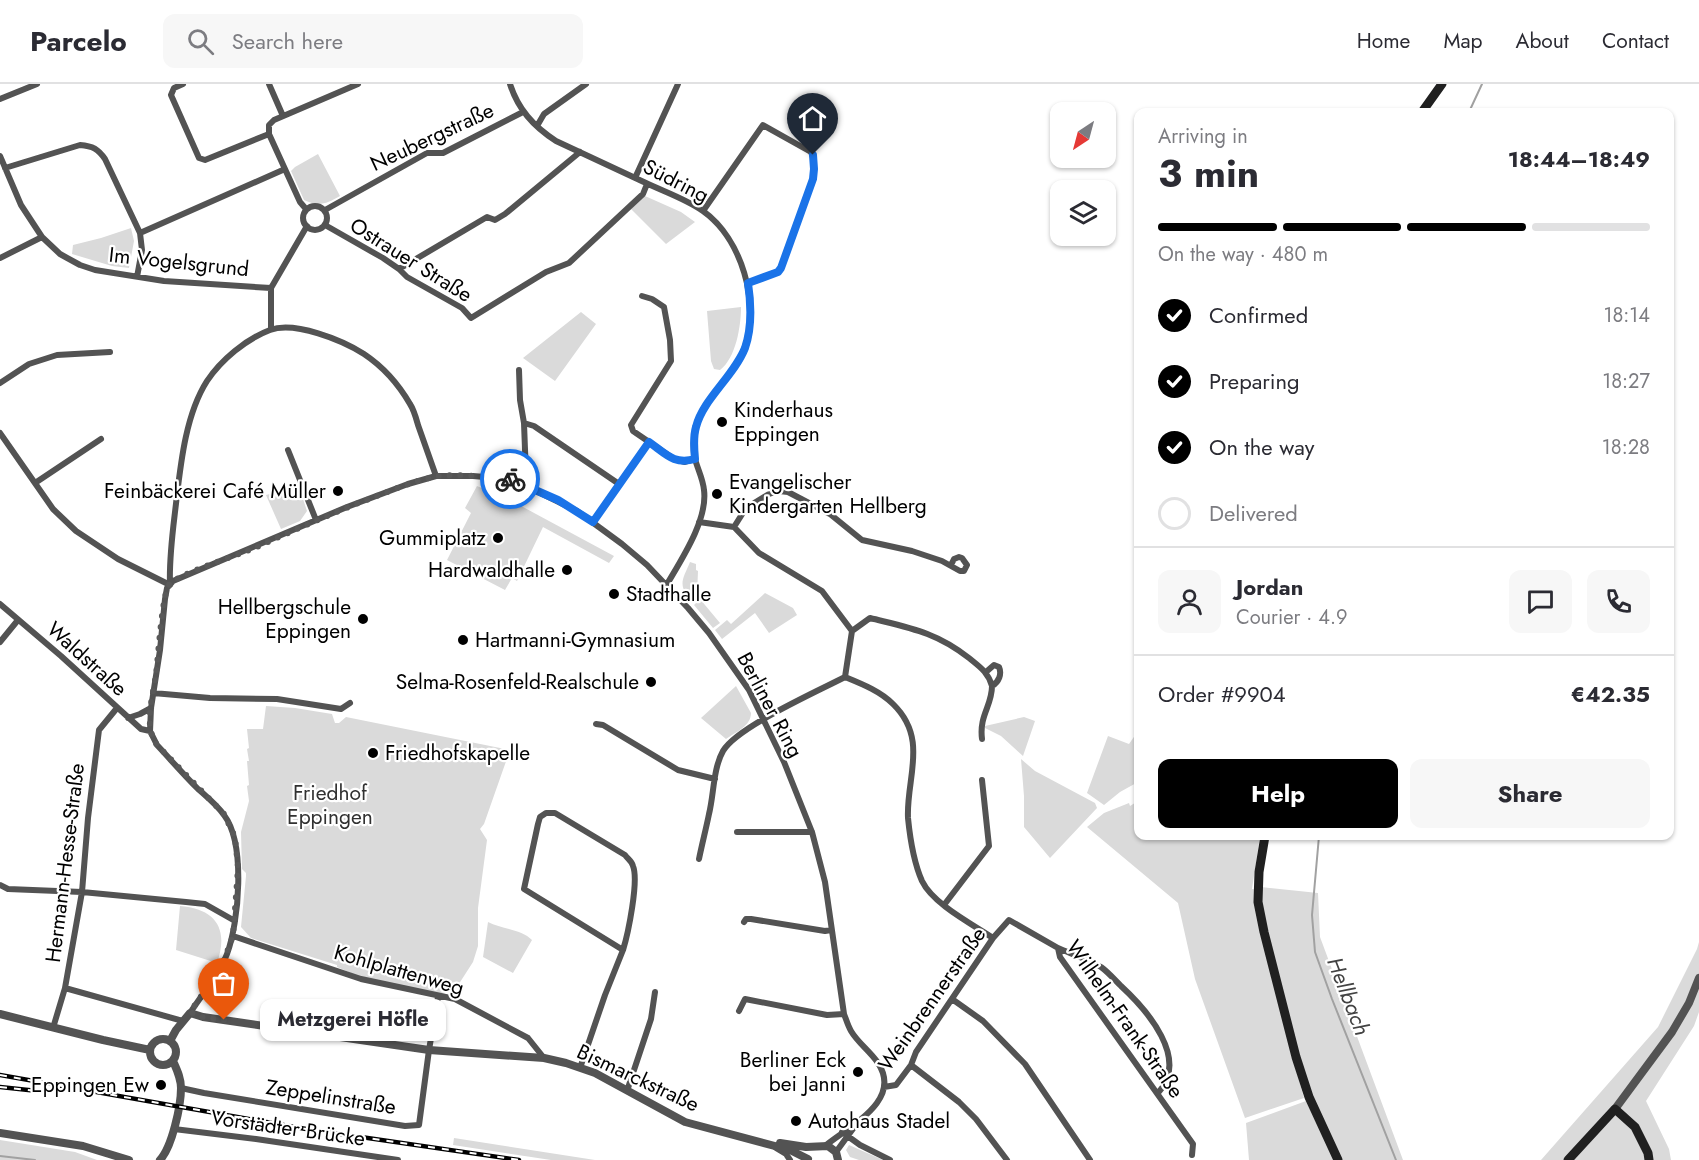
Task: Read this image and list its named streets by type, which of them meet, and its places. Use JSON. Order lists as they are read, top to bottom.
{
  "streets": {
    "street": [
      "Neubergstraße",
      "Südring",
      "Ostrauer Straße",
      "Im Vogelsgrund",
      "Waldstraße",
      "Berliner Ring",
      "Hermann-Hesse-Straße",
      "Kohlplattenweg",
      "Weinbrennerstraße",
      "Wilhelm-Frank-Straße",
      "Bismarckstraße",
      "Zeppelinstraße",
      "Vorstädter Brücke"
    ]
  },
  "crossings": [
    ["Neubergstraße", "Südring"],
    ["Neubergstraße", "Ostrauer Straße"],
    ["Südring", "Ostrauer Straße"],
    ["Südring", "Berliner Ring"],
    ["Waldstraße", "Hermann-Hesse-Straße"],
    ["Waldstraße", "Kohlplattenweg"],
    ["Waldstraße", "Bismarckstraße"],
    ["Berliner Ring", "Weinbrennerstraße"],
    ["Kohlplattenweg", "Bismarckstraße"],
    ["Kohlplattenweg", "Zeppelinstraße"],
    ["Weinbrennerstraße", "Wilhelm-Frank-Straße"],
    ["Weinbrennerstraße", "Bismarckstraße"],
    ["Bismarckstraße", "Zeppelinstraße"]
  ],
  "water": ["Hellbach"],
  "parks": ["Friedhof Eppingen"],
  "places": [
    "Kinderhaus Eppingen",
    "Feinbäckerei Café Müller",
    "Evangelischer Kindergarten Hellberg",
    "Gummiplatz",
    "Hardwaldhalle",
    "Stadthalle",
    "Hellbergschule Eppingen",
    "Hartmanni-Gymnasium",
    "Selma-Rosenfeld-Realschule",
    "Friedhofskapelle",
    "Metzgerei Höfle",
    "Berliner Eck bei Janni",
    "Eppingen Ew",
    "Autohaus Stadel"
  ],
  "north": "bottom left",
  "page": {
    "header": "Parcelo",
    "search": "Search here",
    "nav": [
      "Home",
      "Map",
      "About",
      "Contact"
    ],
    "heading": ["3 min", "Arriving in", "18:44–18:49"],
    "panel": [
      "Jordan",
      "Courier · 4.9",
      "Order #9904",
      "€42.35"
    ],
    "bar": "On the way · 480 m",
    "list": [
      ["Confirmed", "18:14"],
      ["Preparing", "18:27"],
      ["On the way", "18:28"],
      "Delivered"
    ],
    "buttons": ["Help", "Share"],
    "bubble": "Metzgerei Höfle"
  }
}
